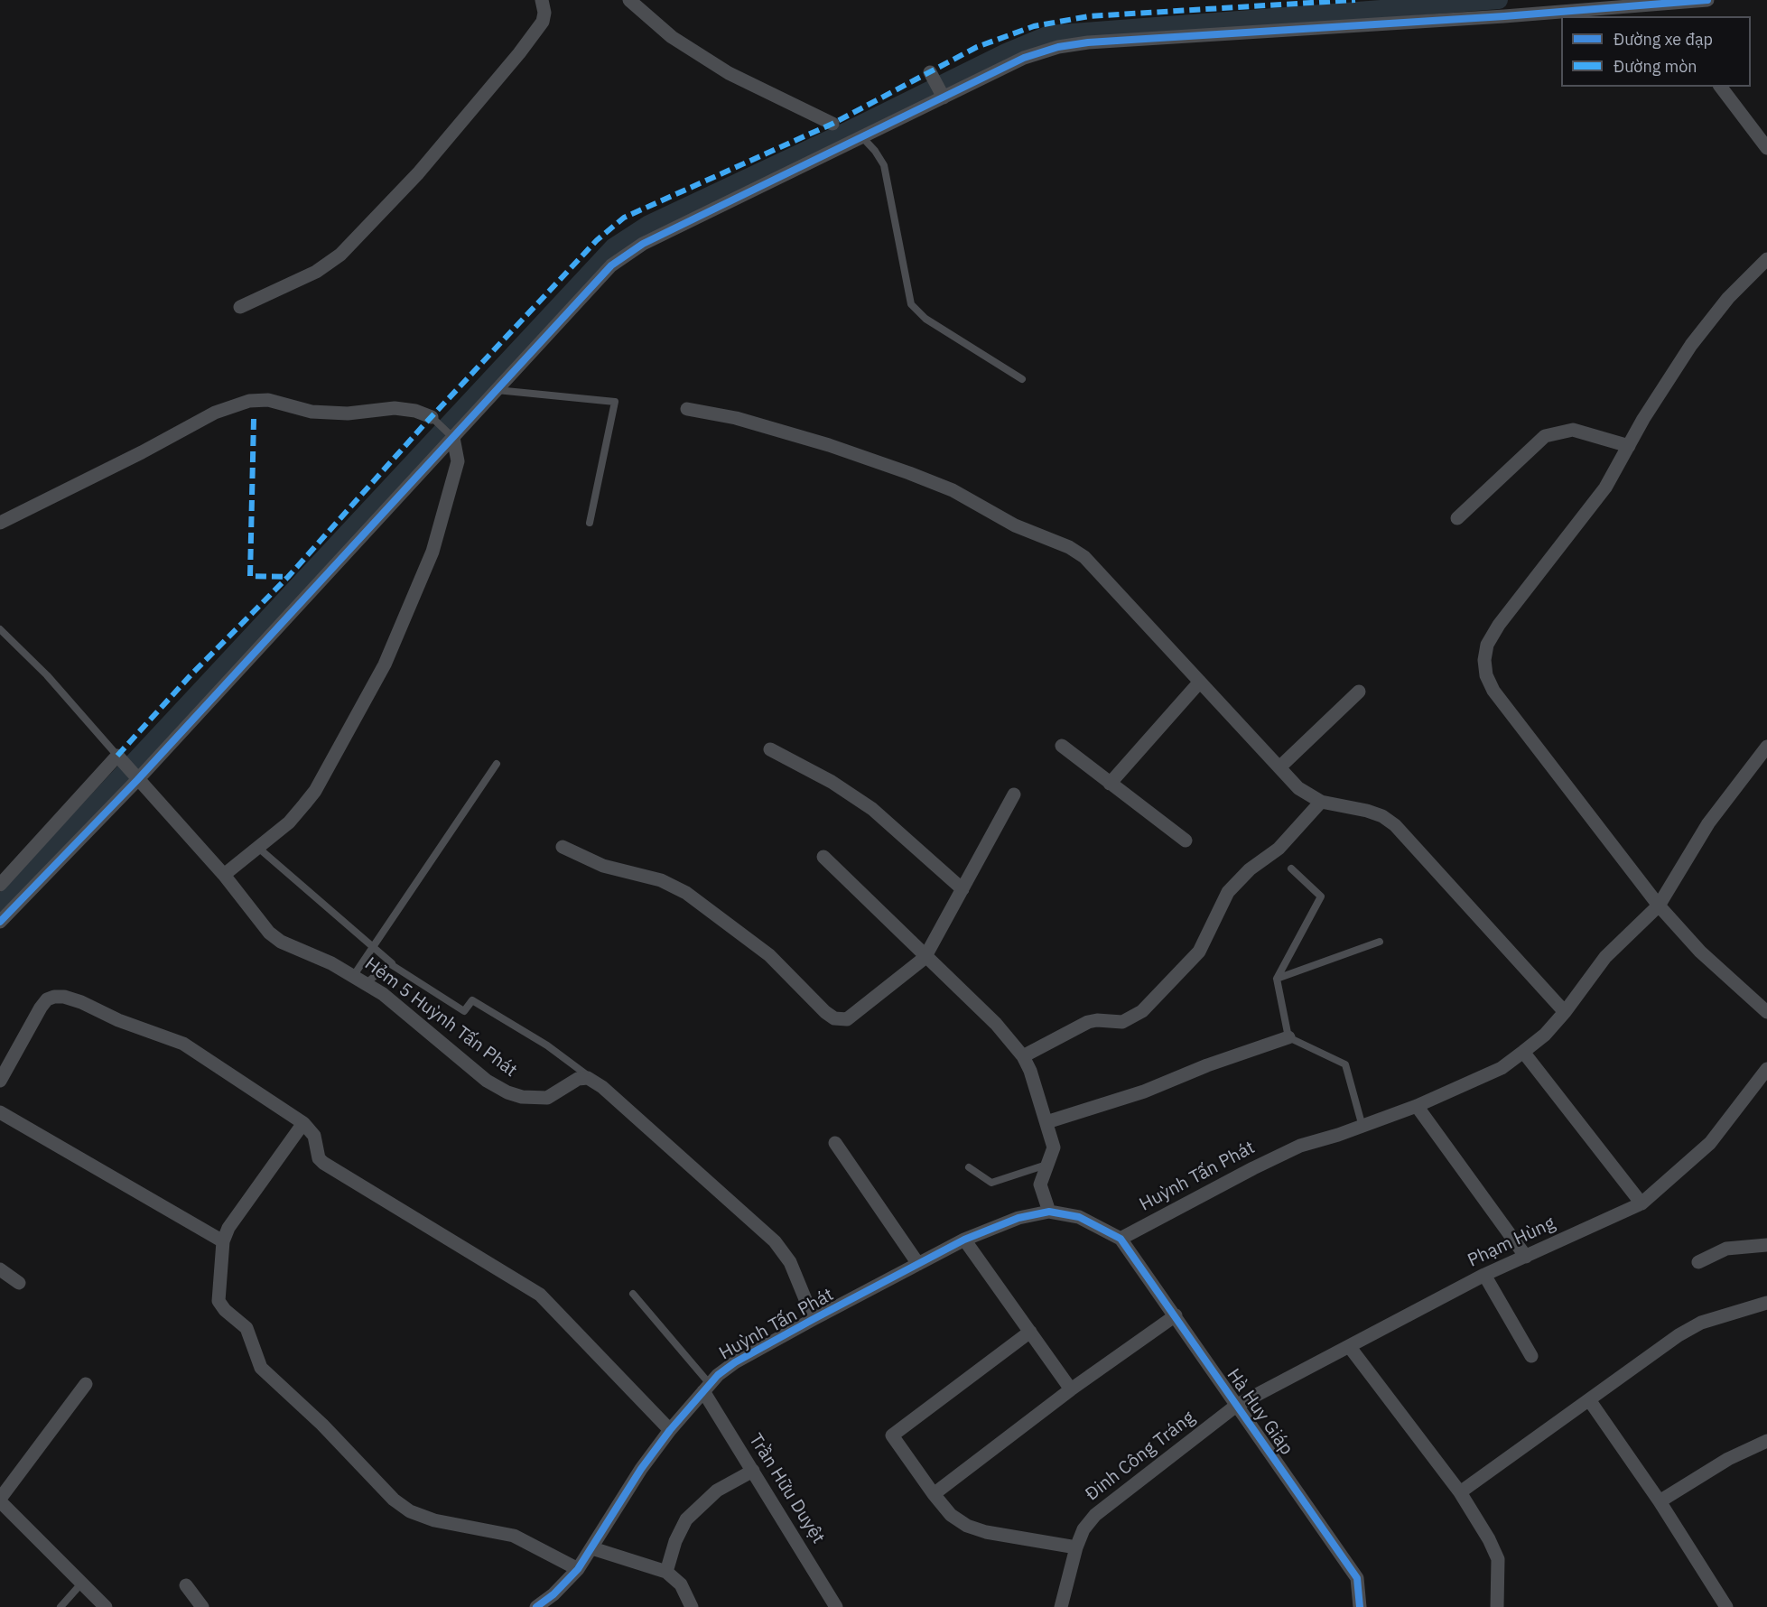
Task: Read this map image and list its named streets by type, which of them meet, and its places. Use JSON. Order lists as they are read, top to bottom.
{
  "streets": {
    "street": [
      "Hẻm 5 Huỳnh Tấn Phát",
      "Huỳnh Tấn Phát",
      "Phạm Hùng",
      "Hà Huy Giáp",
      "Đinh Công Tráng",
      "Trần Hữu Duyệt"
    ]
  },
  "crossings": [
    ["Huỳnh Tấn Phát", "Hà Huy Giáp"],
    ["Huỳnh Tấn Phát", "Trần Hữu Duyệt"],
    ["Phạm Hùng", "Hà Huy Giáp"],
    ["Phạm Hùng", "Đinh Công Tráng"],
    ["Hà Huy Giáp", "Đinh Công Tráng"]
  ],
  "legend": ["Đường xe đạp", "Đường mòn"]
}
